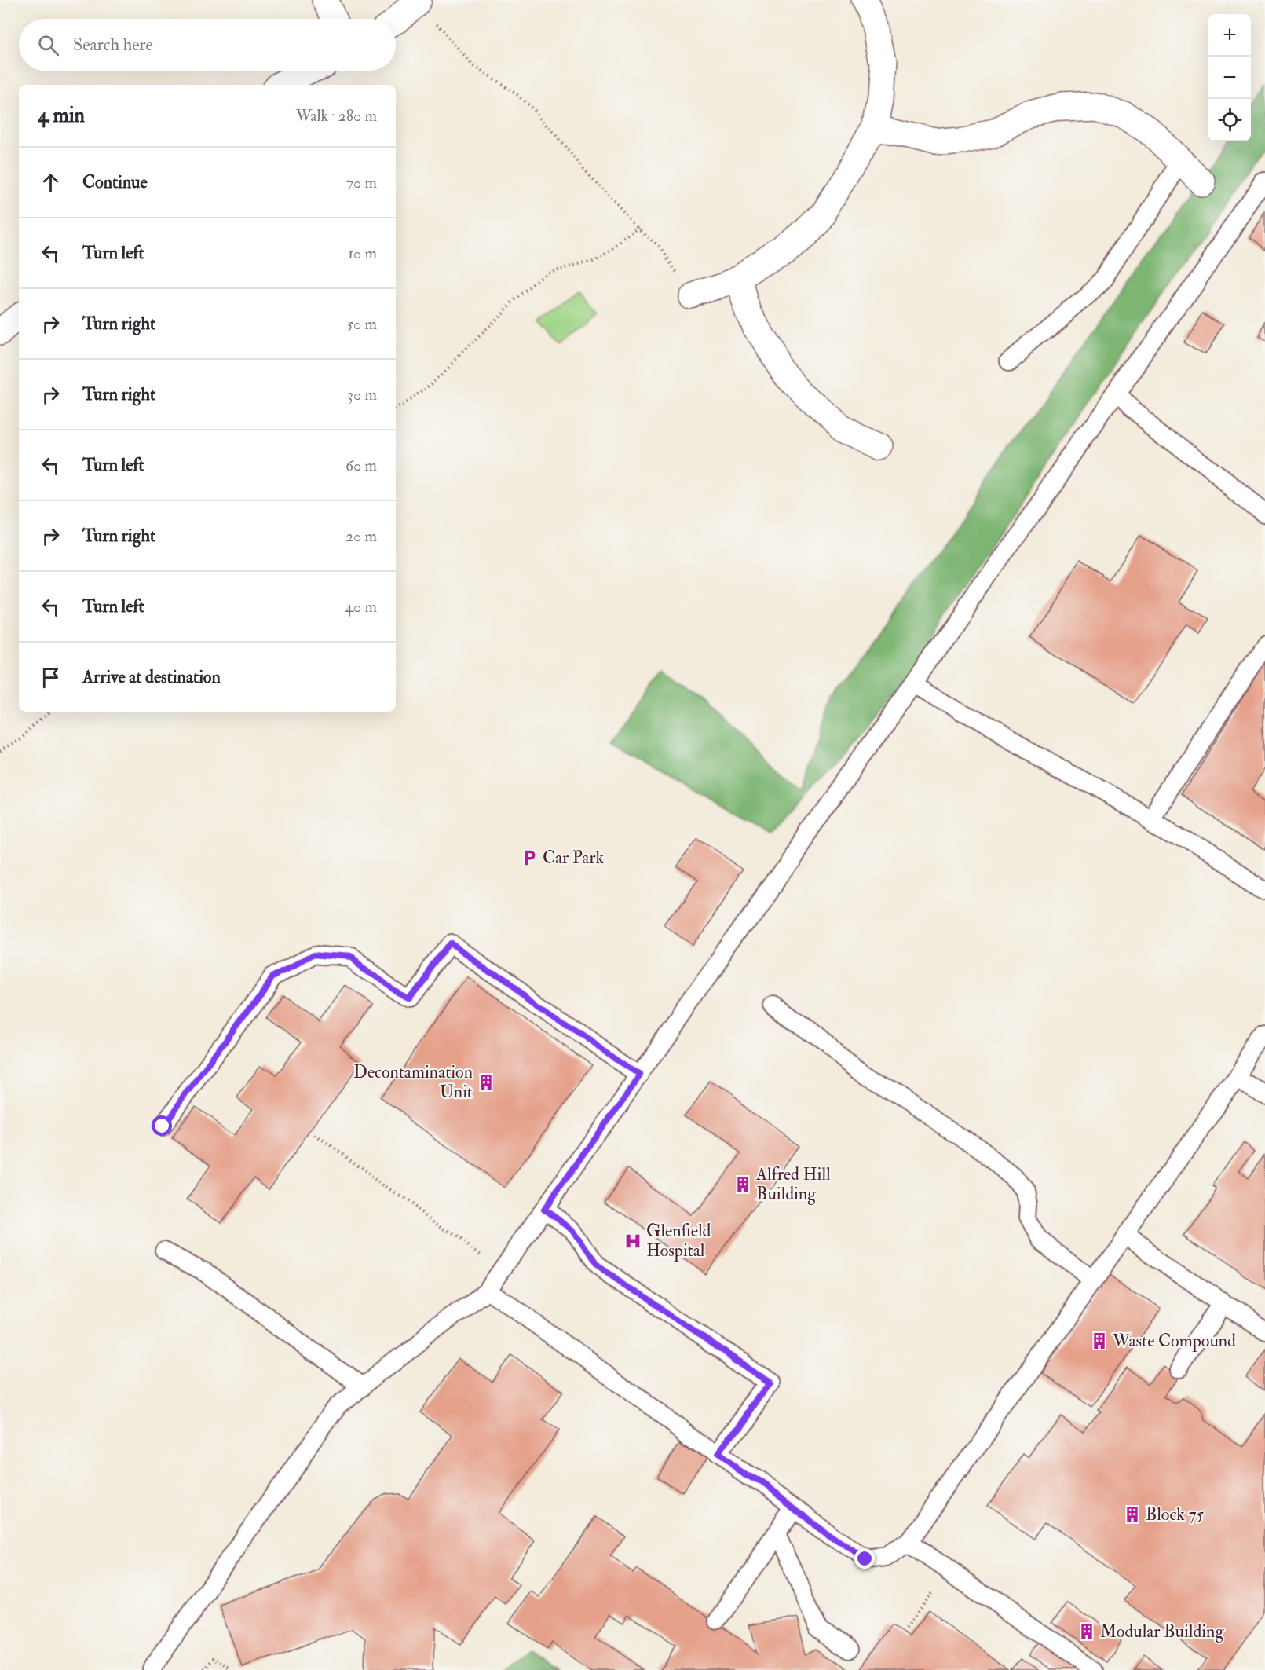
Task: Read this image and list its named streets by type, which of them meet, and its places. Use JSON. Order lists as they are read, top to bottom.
{
  "places": {
    "parking": ["Car Park"],
    "building": [
      "Decontamination Unit",
      "Alfred Hill Building",
      "Waste Compound",
      "Block 75",
      "Modular Building"
    ],
    "hospital": ["Glenfield Hospital"]
  },
  "page": {
    "map_buttons": ["+", "−"],
    "search": "Search here",
    "heading": ["4 min", "Walk · 280 m"],
    "list": [
      ["Continue", "70 m"],
      ["Turn left", "10 m"],
      ["Turn right", "50 m"],
      ["Turn right", "30 m"],
      ["Turn left", "60 m"],
      ["Turn right", "20 m"],
      ["Turn left", "40 m"],
      "Arrive at destination"
    ]
  }
}
